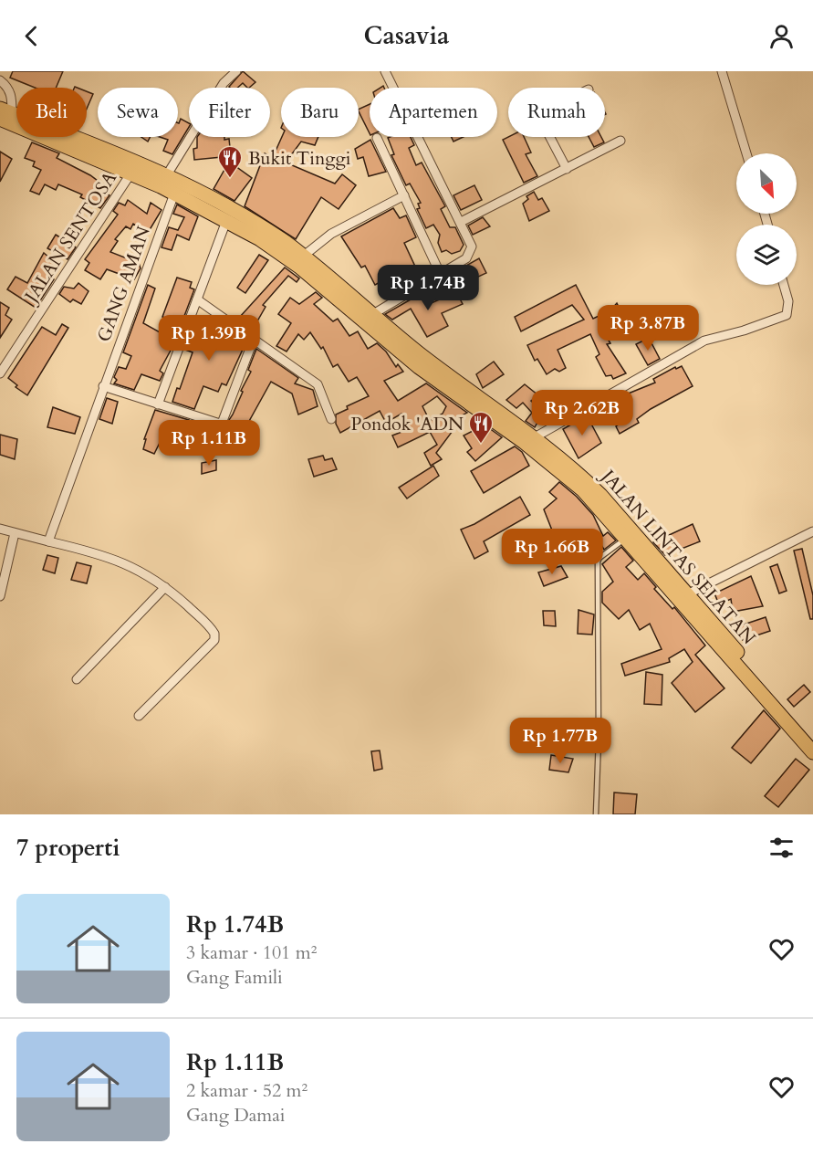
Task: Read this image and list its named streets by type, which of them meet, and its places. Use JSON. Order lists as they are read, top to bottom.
{
  "streets": {
    "highway": ["JALAN LINTAS SELATAN"],
    "street": ["JALAN SENTOSA", "GANG AMAN"]
  },
  "crossings": [
    ["JALAN SENTOSA", "JALAN LINTAS SELATAN"],
    ["GANG AMAN", "JALAN LINTAS SELATAN"]
  ],
  "places": {
    "restaurant": ["Bukit Tinggi", "Pondok 'ADN"]
  },
  "north": "bottom right",
  "page": {
    "header": "Casavia",
    "chip": [
      "Beli",
      "Sewa",
      "Filter",
      "Baru",
      "Apartemen",
      "Rumah"
    ],
    "price": [
      "Rp 1.74B",
      "Rp 3.87B",
      "Rp 1.39B",
      "Rp 2.62B",
      "Rp 1.11B",
      "Rp 1.66B",
      "Rp 1.77B"
    ],
    "heading": "7 properti",
    "list": [
      {
        "name": "Rp 1.74B",
        "note": "3 kamar · 101 m² · Gang Famili"
      },
      {
        "name": "Rp 1.11B",
        "note": "2 kamar · 52 m² · Gang Damai"
      }
    ]
  }
}
